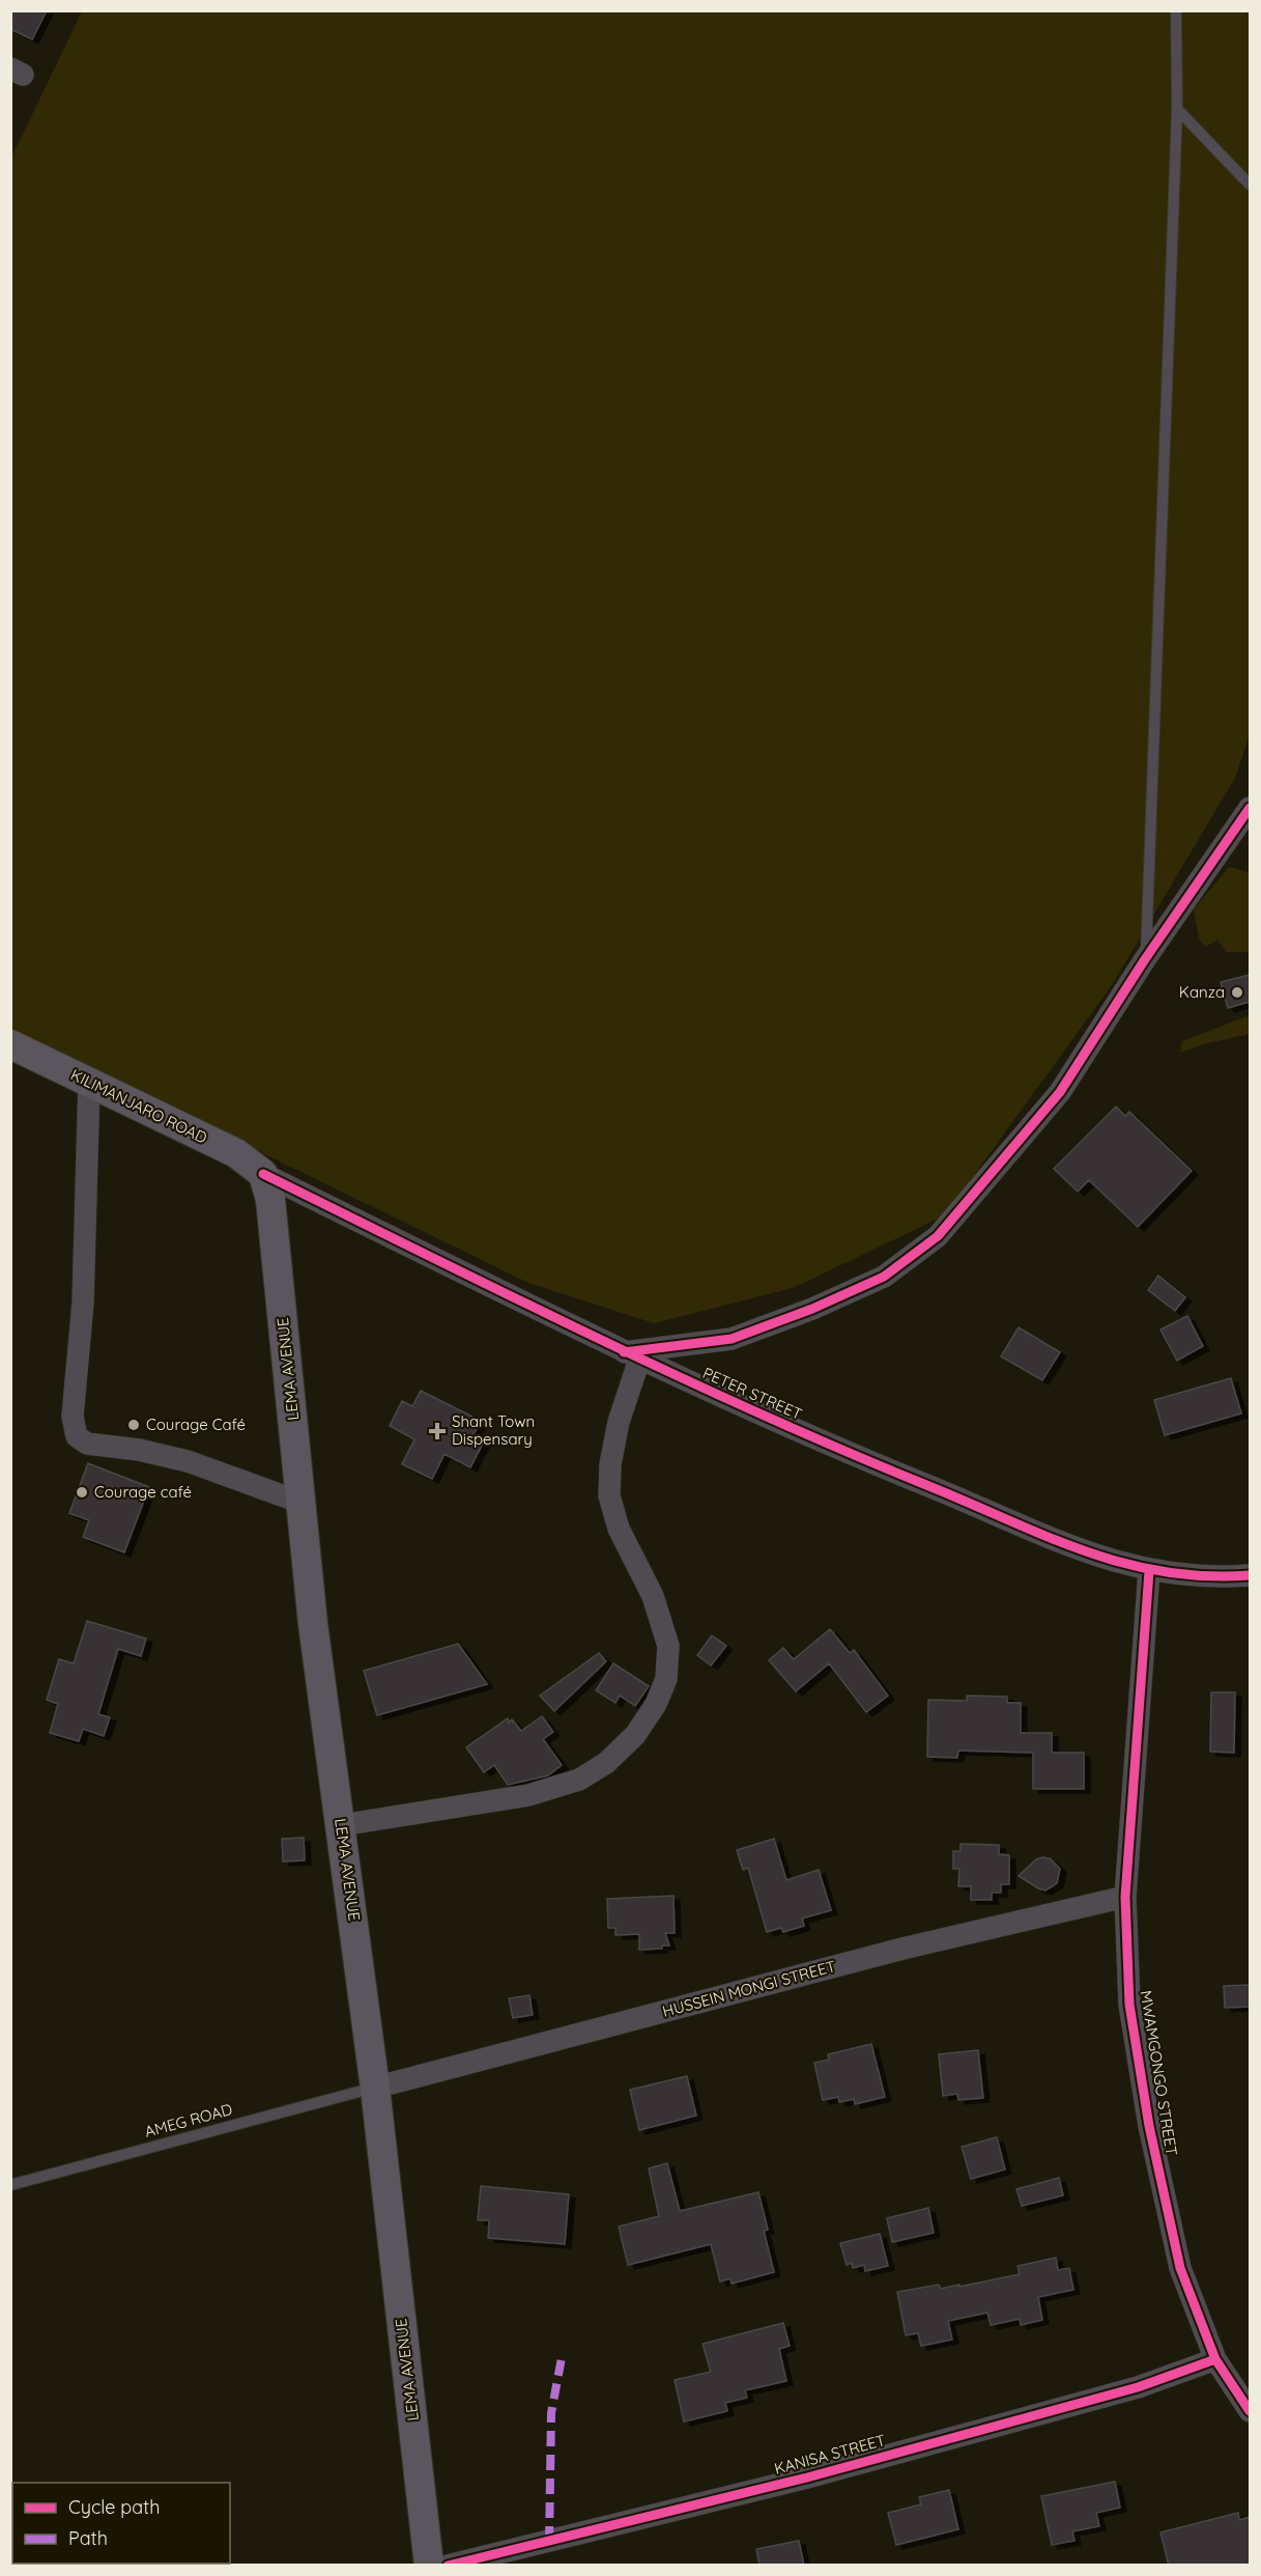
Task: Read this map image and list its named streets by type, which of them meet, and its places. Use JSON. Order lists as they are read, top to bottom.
{
  "streets": {
    "main road": ["KILIMANJARO ROAD", "LEMA AVENUE"],
    "street": [
      "PETER STREET",
      "HUSSEIN MONGI STREET",
      "MWAMGONGO STREET",
      "KANISA STREET"
    ],
    "lane": ["AMEG ROAD"]
  },
  "crossings": [
    ["KILIMANJARO ROAD", "LEMA AVENUE"],
    ["KILIMANJARO ROAD", "PETER STREET"],
    ["LEMA AVENUE", "PETER STREET"],
    ["LEMA AVENUE", "HUSSEIN MONGI STREET"],
    ["LEMA AVENUE", "AMEG ROAD"],
    ["PETER STREET", "MWAMGONGO STREET"],
    ["HUSSEIN MONGI STREET", "MWAMGONGO STREET"],
    ["HUSSEIN MONGI STREET", "AMEG ROAD"],
    ["MWAMGONGO STREET", "KANISA STREET"]
  ],
  "places": {
    "other": ["Kanza", "Courage Café", "Courage café"],
    "health": ["Shant Town Dispensary"]
  },
  "legend": ["Cycle path", "Path"]
}
